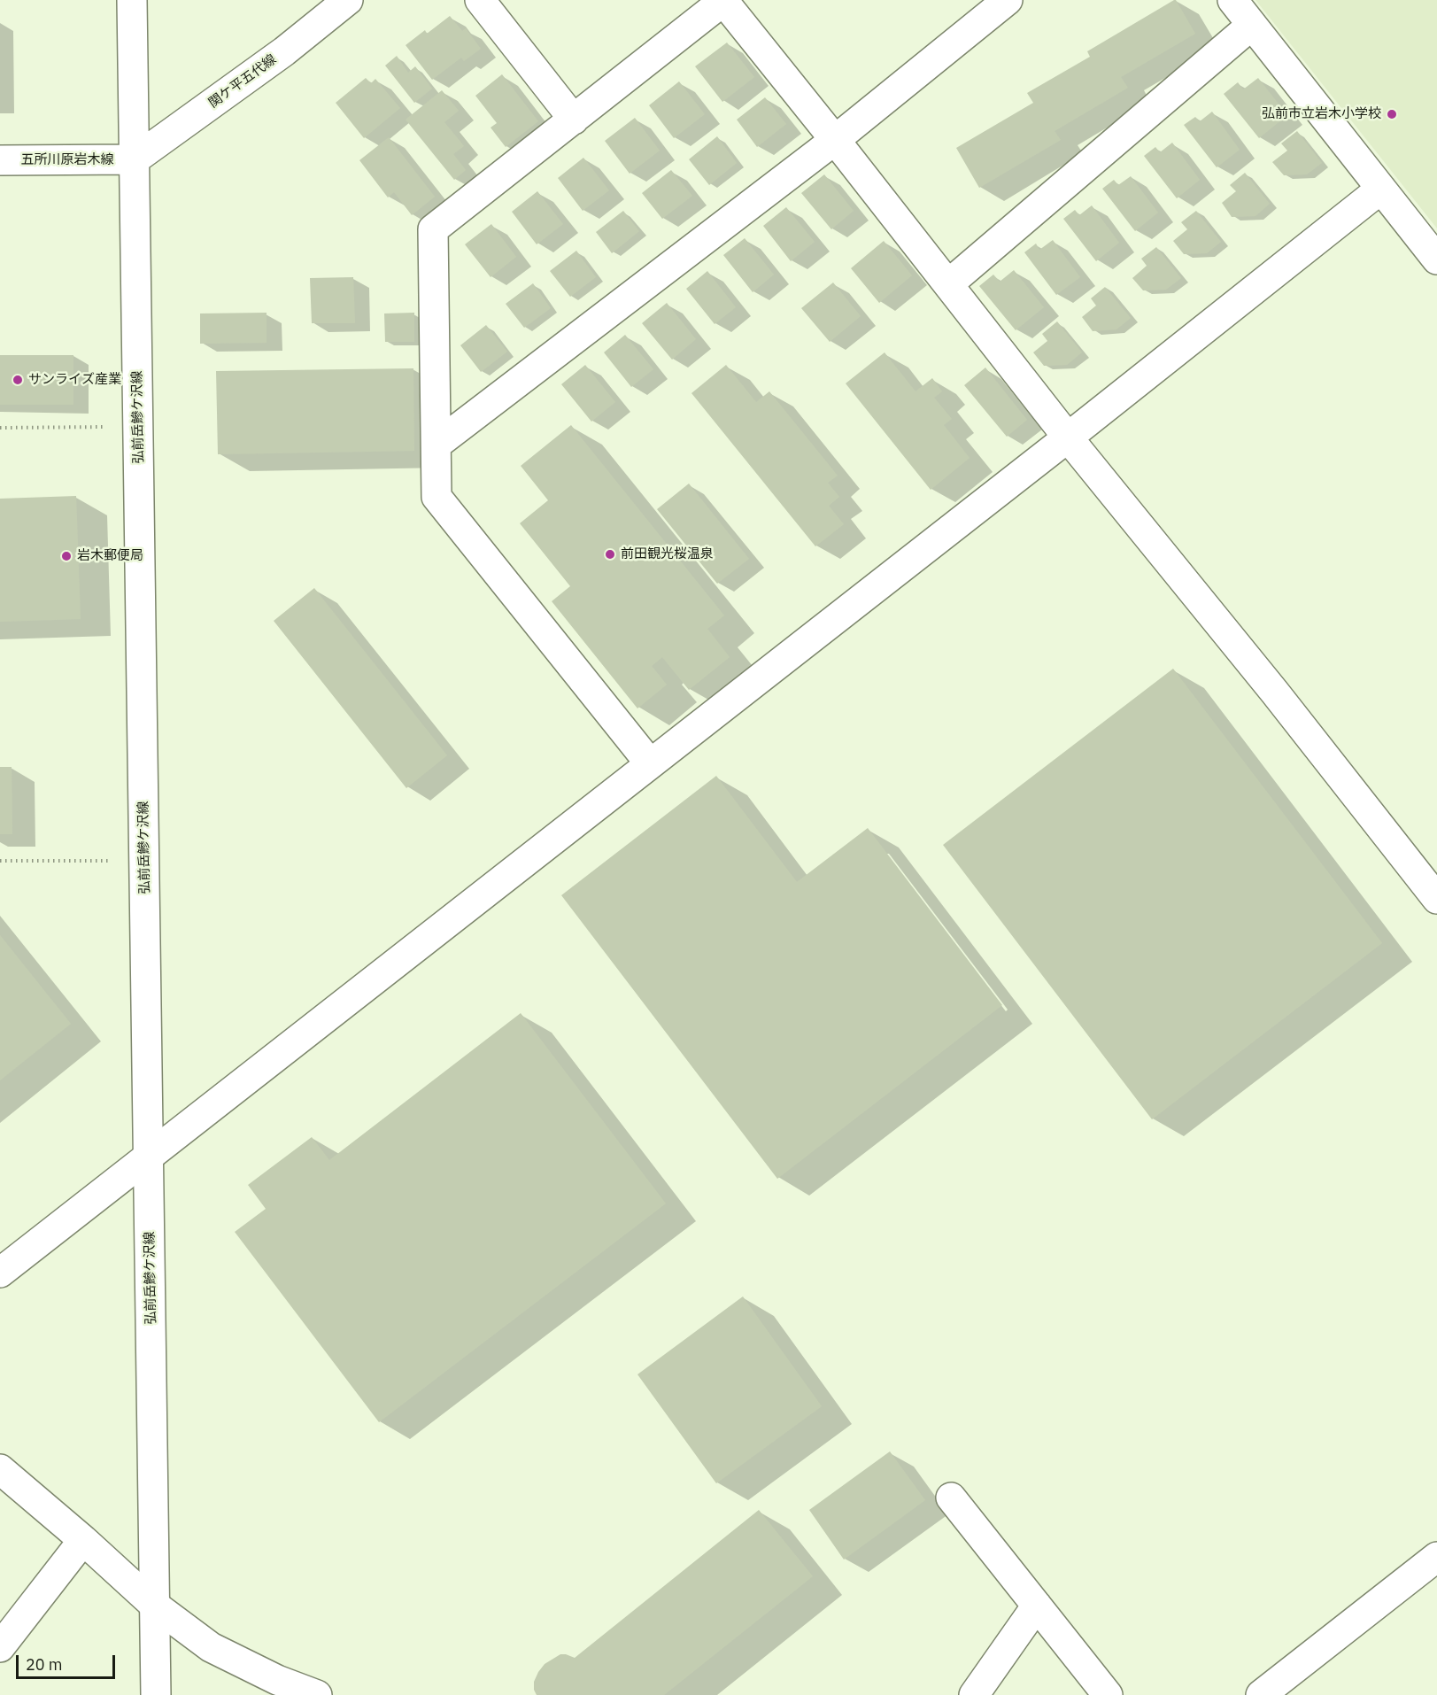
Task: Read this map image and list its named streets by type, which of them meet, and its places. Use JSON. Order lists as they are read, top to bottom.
{
  "streets": {
    "street": ["関ケ平五代線", "五所川原岩木線", "弘前岳鰺ケ沢線"]
  },
  "crossings": [
    ["関ケ平五代線", "五所川原岩木線"],
    ["関ケ平五代線", "弘前岳鰺ケ沢線"],
    ["五所川原岩木線", "弘前岳鰺ケ沢線"]
  ],
  "places": [
    "弘前市立岩木小学校",
    "サンライズ産業",
    "前田観光桜温泉",
    "岩木郵便局"
  ],
  "scale_bar": "20 m"
}
